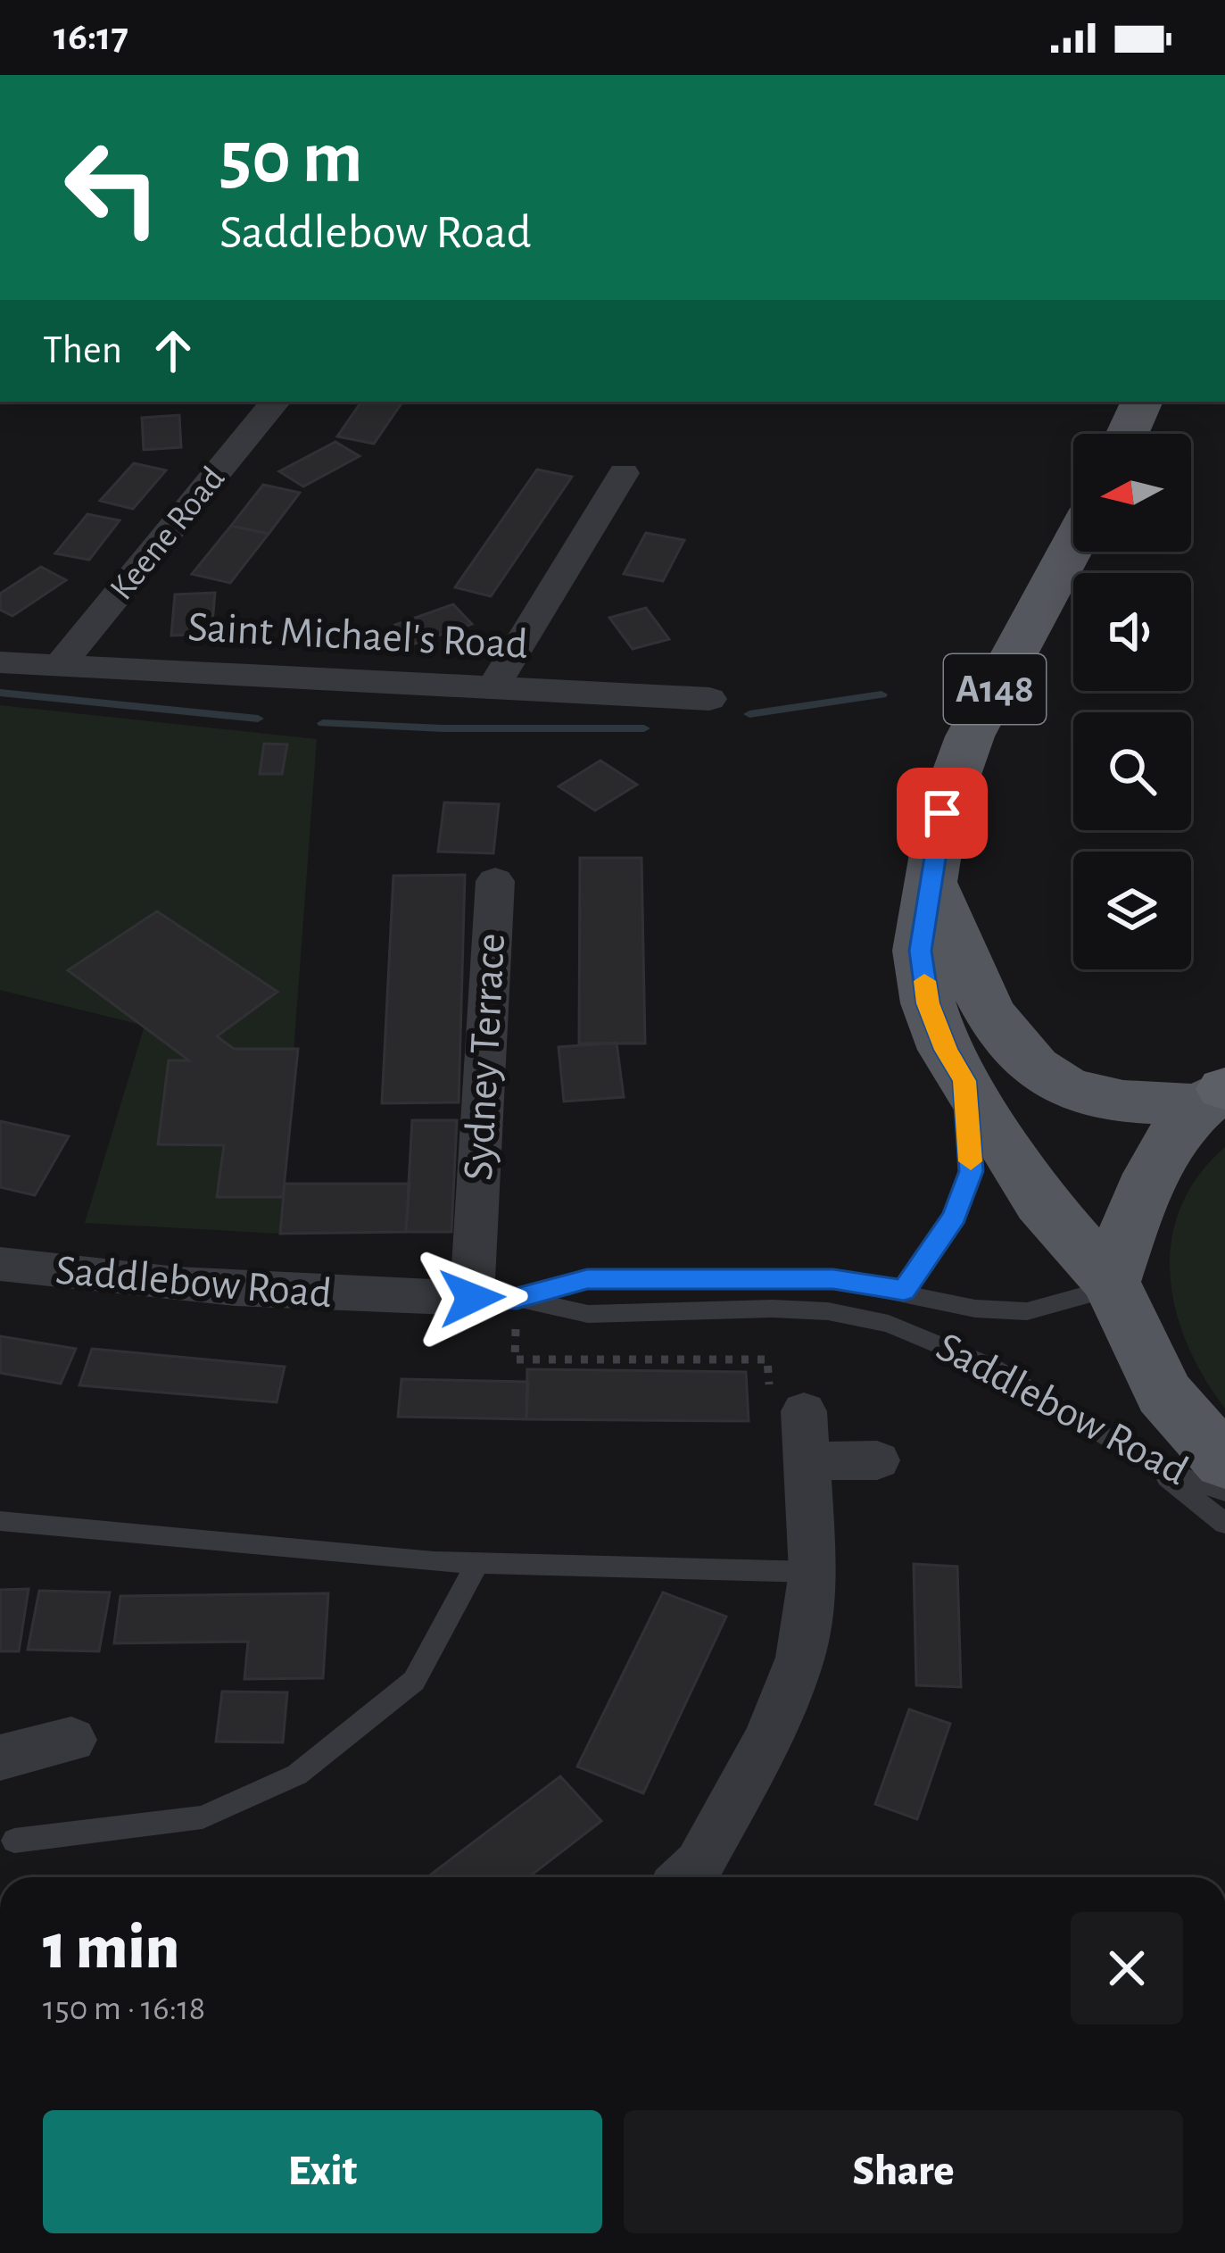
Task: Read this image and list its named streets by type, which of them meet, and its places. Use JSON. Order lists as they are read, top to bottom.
{
  "streets": {
    "main road": ["A148"],
    "street": [
      "Keene Road",
      "Saint Michael's Road",
      "Sydney Terrace",
      "Saddlebow Road"
    ]
  },
  "crossings": [
    ["Keene Road", "Saint Michael's Road"],
    ["A148", "Saddlebow Road"],
    ["Sydney Terrace", "Saddlebow Road"]
  ],
  "north": "left",
  "page": {
    "status": "16:17",
    "turn": ["50 m", "Saddlebow Road"],
    "then": "Then",
    "heading": ["1 min", "150 m · 16:18"],
    "buttons": ["Exit", "Share"]
  }
}
